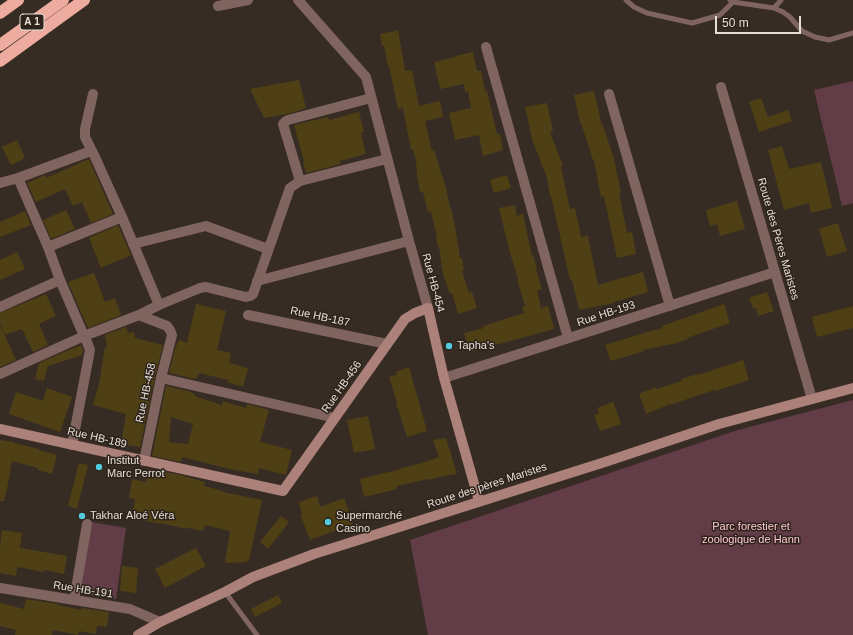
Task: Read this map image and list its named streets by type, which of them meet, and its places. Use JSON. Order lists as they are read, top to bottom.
{
  "streets": {
    "highway": ["A 1"],
    "street": [
      "Route des Pères Maristes",
      "Rue HB-454",
      "Rue HB-193",
      "Rue HB-187",
      "Rue HB-456",
      "Rue HB-458",
      "Rue HB-189",
      "Route des pères Maristes",
      "Rue HB-191"
    ]
  },
  "crossings": [
    ["Route des Pères Maristes", "Rue HB-193"],
    ["Route des Pères Maristes", "Route des pères Maristes"],
    ["Rue HB-454", "Rue HB-193"],
    ["Rue HB-454", "Rue HB-456"],
    ["Rue HB-454", "Route des pères Maristes"],
    ["Rue HB-187", "Rue HB-456"],
    ["Rue HB-456", "Rue HB-189"],
    ["Rue HB-458", "Rue HB-189"],
    ["Route des pères Maristes", "Rue HB-191"]
  ],
  "parks": ["Parc forestier et zoologique de Hann"],
  "places": [
    "Tapha's",
    "Institut Marc Perrot",
    "Takhar Aloé Véra",
    "Supermarché Casino"
  ],
  "scale_bar": "50 m"
}
